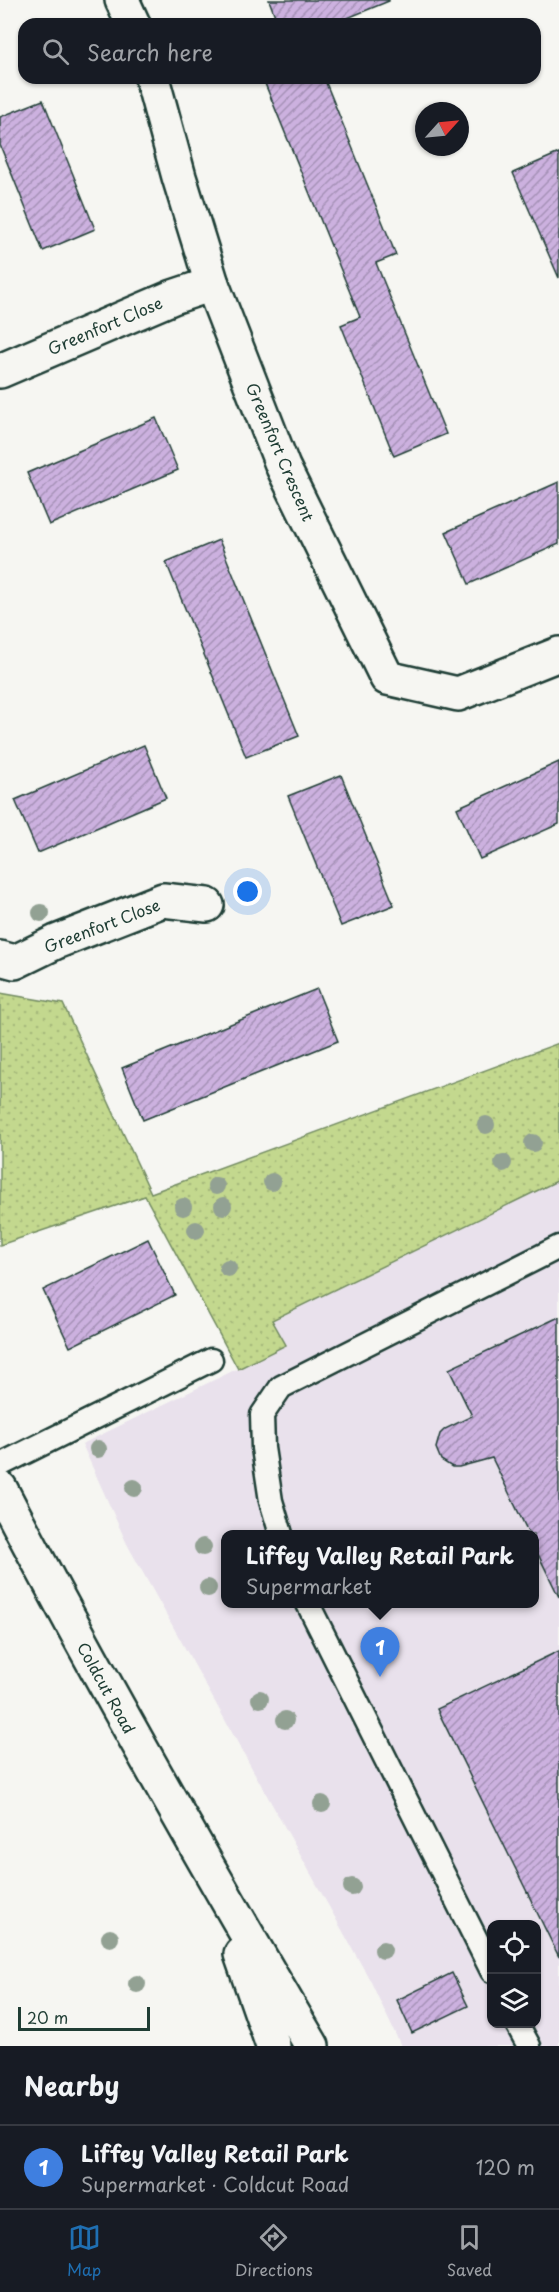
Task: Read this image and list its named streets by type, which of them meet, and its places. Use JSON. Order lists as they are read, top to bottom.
{
  "streets": {
    "street": ["Greenfort Close", "Greenfort Crescent", "Coldcut Road"]
  },
  "crossings": [
    ["Greenfort Close", "Greenfort Crescent"]
  ],
  "scale_bar": "20 m",
  "north": "top right",
  "page": {
    "search": "Search here",
    "popup": ["Liffey Valley Retail Park", "Supermarket"],
    "pins": "1",
    "scale": "20 m",
    "heading": "Nearby",
    "list": [
      {
        "mark": "1",
        "name": "Liffey Valley Retail Park",
        "note": "Supermarket · Coldcut Road",
        "value": "120 m"
      }
    ],
    "nav": ["Map", "Directions", "Saved"]
  }
}
